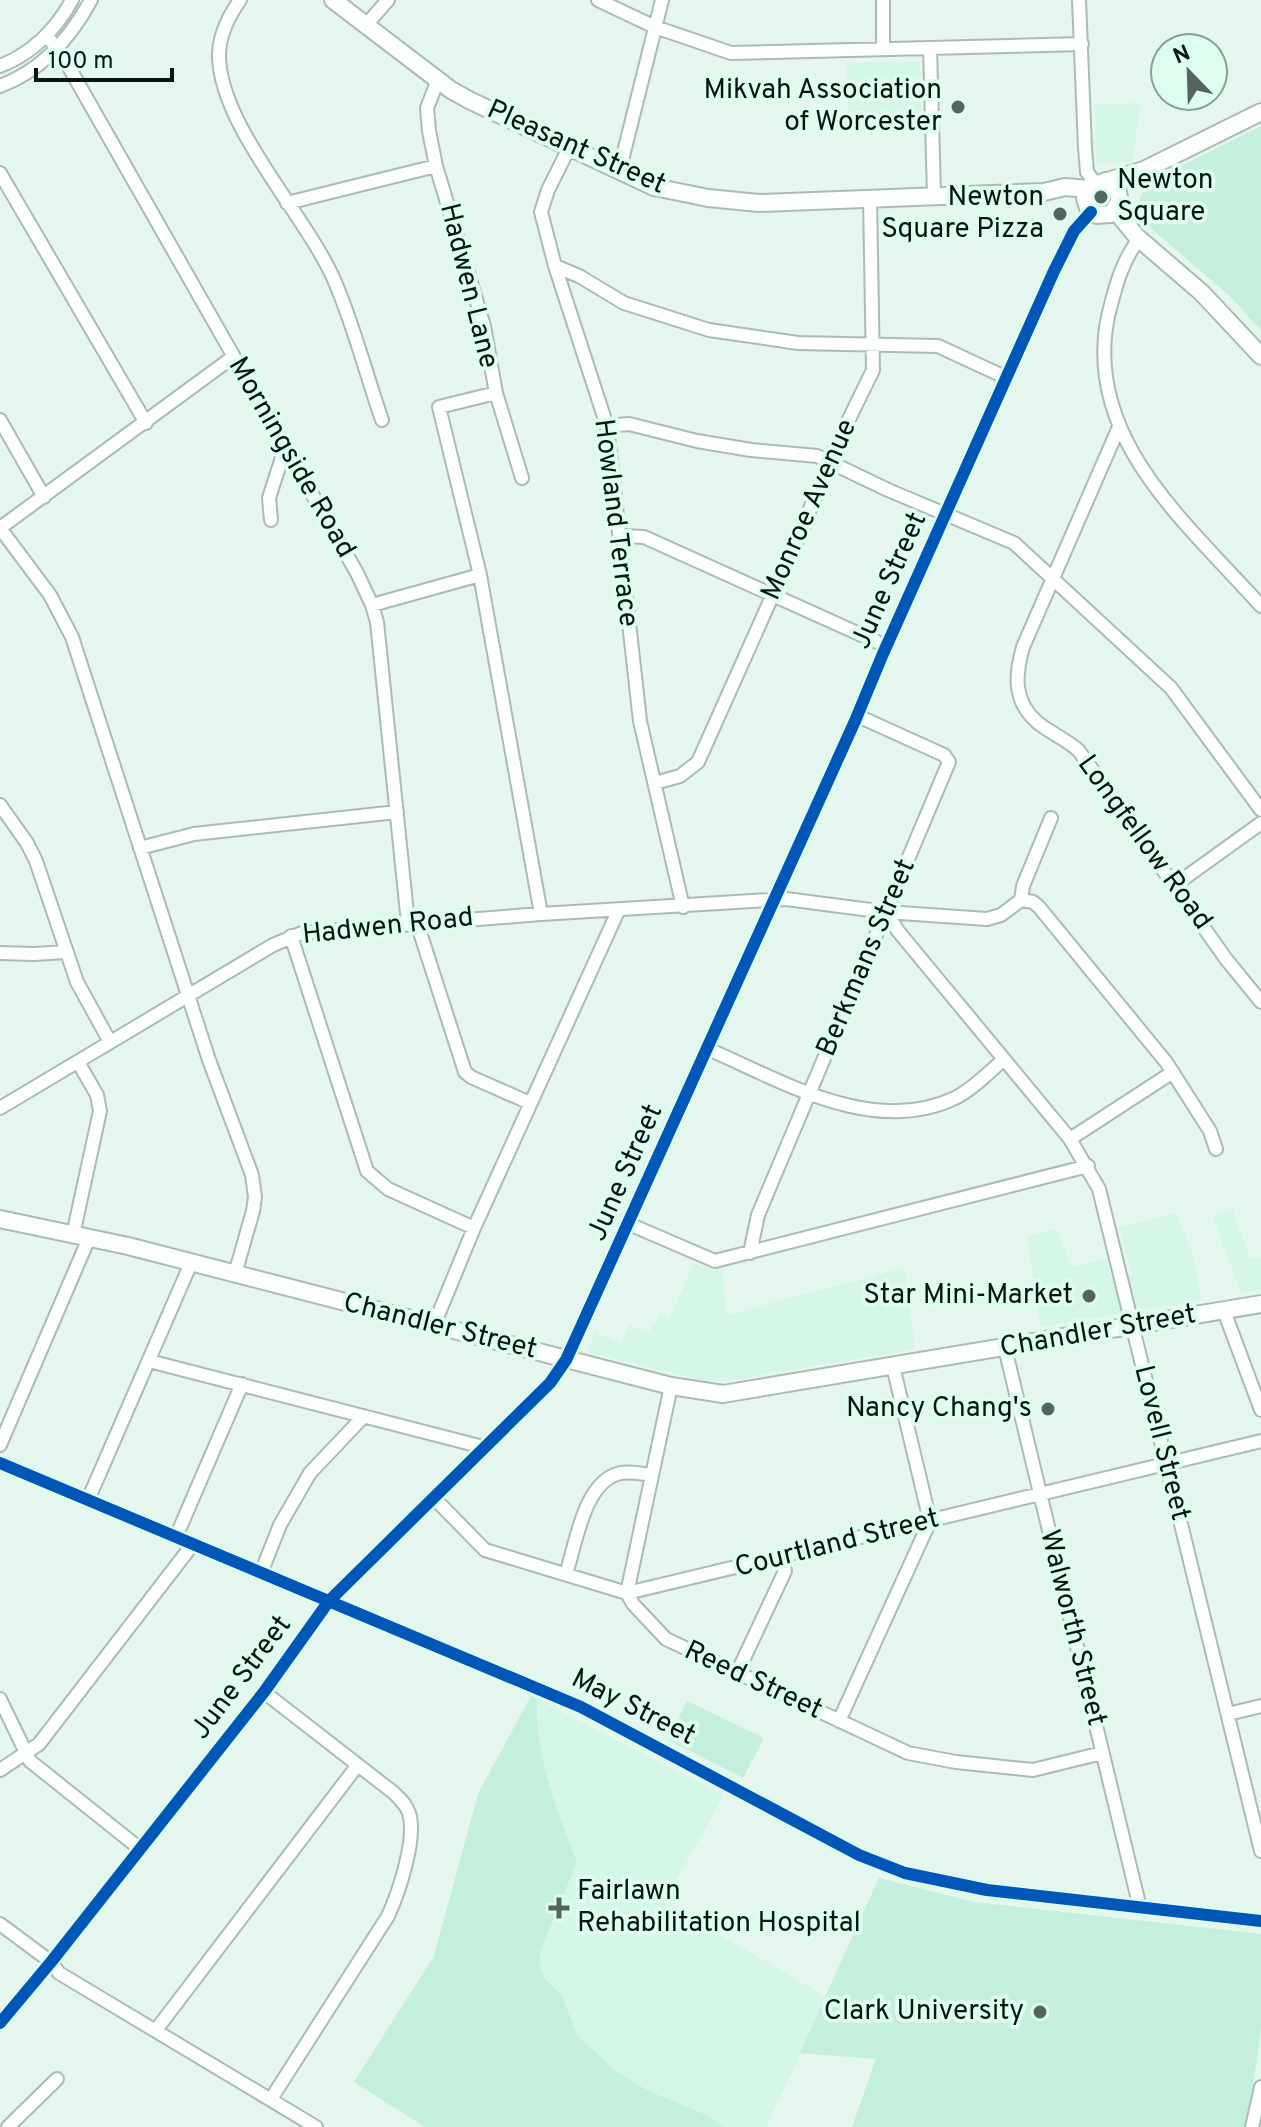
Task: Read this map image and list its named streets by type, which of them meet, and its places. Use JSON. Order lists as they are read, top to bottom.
{
  "streets": {
    "main road": ["Pleasant Street", "Chandler Street"],
    "street": [
      "Hadwen Lane",
      "Morningside Road",
      "Monroe Avenue",
      "Howland Terrace",
      "June Street",
      "Longfellow Road",
      "Hadwen Road",
      "Berkmans Street",
      "Lovell Street",
      "Courtland Street",
      "Walworth Street",
      "Reed Street",
      "May Street"
    ]
  },
  "crossings": [
    ["Pleasant Street", "Hadwen Lane"],
    ["Pleasant Street", "Monroe Avenue"],
    ["Pleasant Street", "Howland Terrace"],
    ["Pleasant Street", "June Street"],
    ["Morningside Road", "Hadwen Road"],
    ["Monroe Avenue", "Howland Terrace"],
    ["Howland Terrace", "Hadwen Road"],
    ["June Street", "Hadwen Road"],
    ["June Street", "Berkmans Street"],
    ["June Street", "Chandler Street"],
    ["June Street", "May Street"],
    ["Hadwen Road", "Berkmans Street"],
    ["Hadwen Road", "Lovell Street"],
    ["Berkmans Street", "Lovell Street"],
    ["Chandler Street", "Lovell Street"],
    ["Chandler Street", "Walworth Street"],
    ["Lovell Street", "Courtland Street"],
    ["Courtland Street", "Walworth Street"],
    ["Courtland Street", "Reed Street"],
    ["Walworth Street", "Reed Street"],
    ["Walworth Street", "May Street"]
  ],
  "places": {
    "other": [
      "Mikvah Association of Worcester",
      "Newton Square",
      "Newton Square Pizza",
      "Star Mini-Market",
      "Nancy Chang's",
      "Clark University"
    ],
    "health": ["Fairlawn Rehabilitation Hospital"]
  },
  "scale_bar": "100 m",
  "north": "top left"
}
